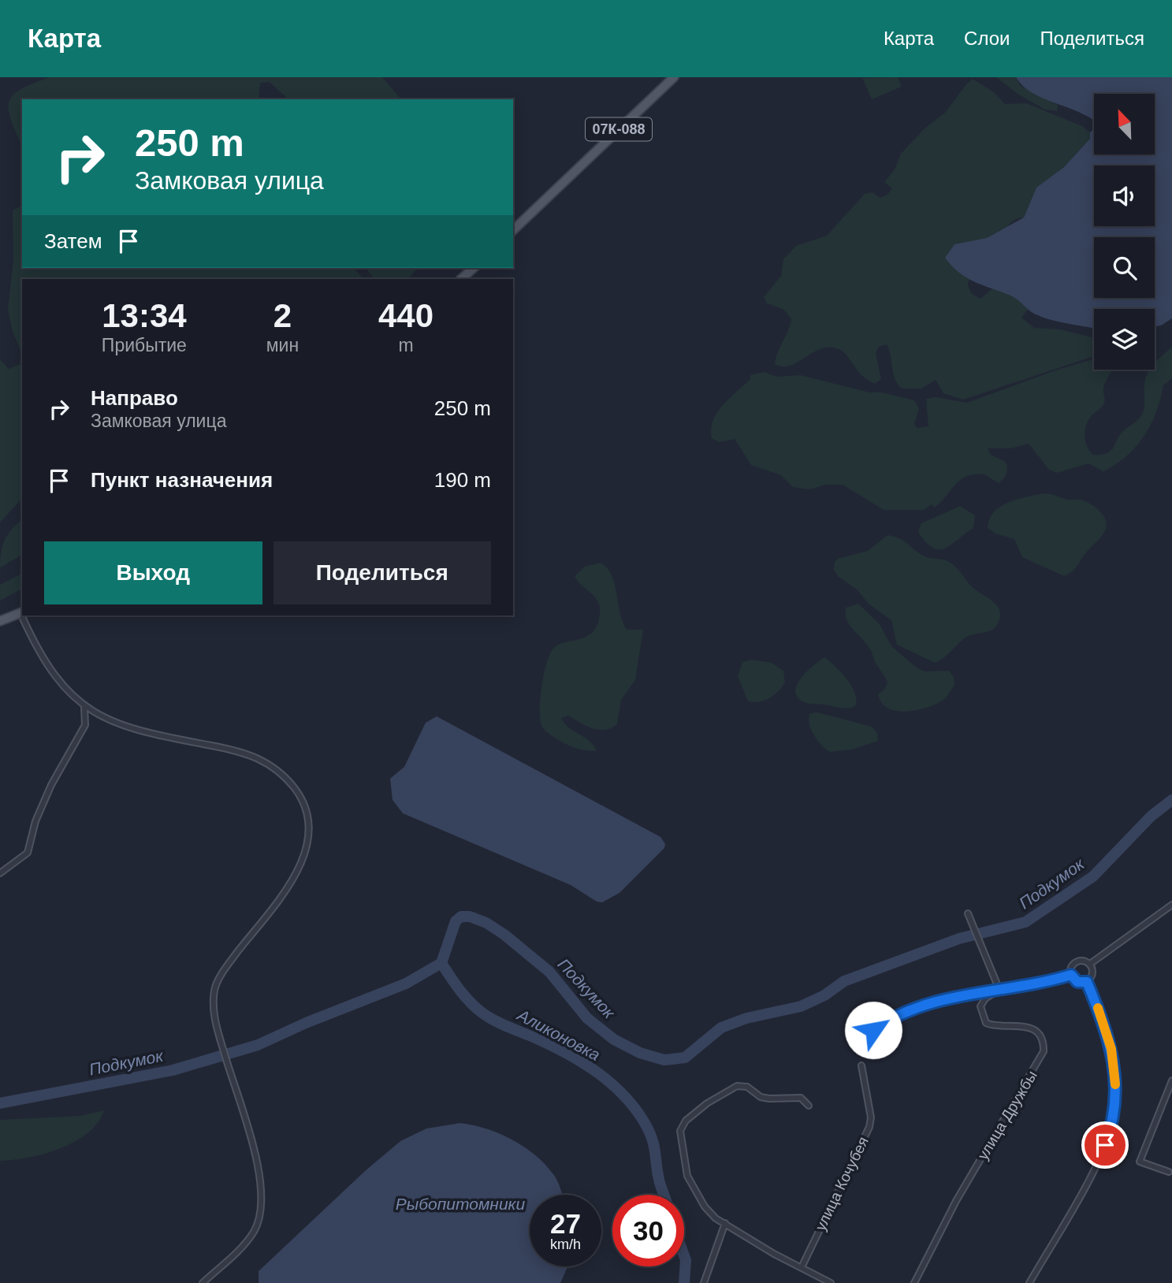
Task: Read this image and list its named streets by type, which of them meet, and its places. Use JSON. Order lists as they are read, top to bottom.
{
  "streets": {
    "main road": ["07К-088"],
    "street": ["улица Дружбы", "улица Кочубея"]
  },
  "water": ["Подкумок", "Аликоновка", "Рыбопитомники"],
  "north": "top left",
  "page": {
    "header": "Карта",
    "nav": ["Карта", "Слои", "Поделиться"],
    "turn": ["250 m", "Замковая улица"],
    "then": "Затем",
    "eta": [
      "13:34",
      "Прибытие",
      "2",
      "мин",
      "440",
      "m"
    ],
    "list": [
      {
        "name": "Направо",
        "note": "Замковая улица",
        "value": "250 m"
      },
      {
        "name": "Пункт назначения",
        "value": "190 m"
      }
    ],
    "buttons": ["Выход", "Поделиться"],
    "speed": "27 km/h",
    "limit": "30"
  }
}
